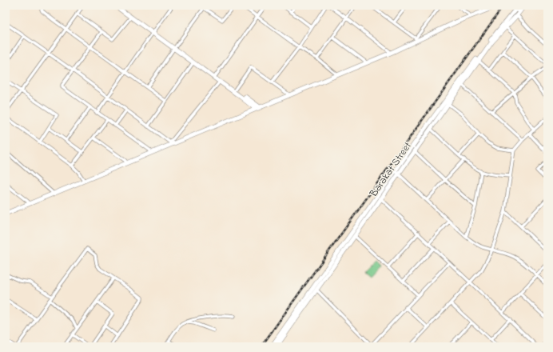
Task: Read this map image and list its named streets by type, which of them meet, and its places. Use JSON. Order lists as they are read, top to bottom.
{
  "streets": {
    "street": ["Barakat Street"]
  }
}
